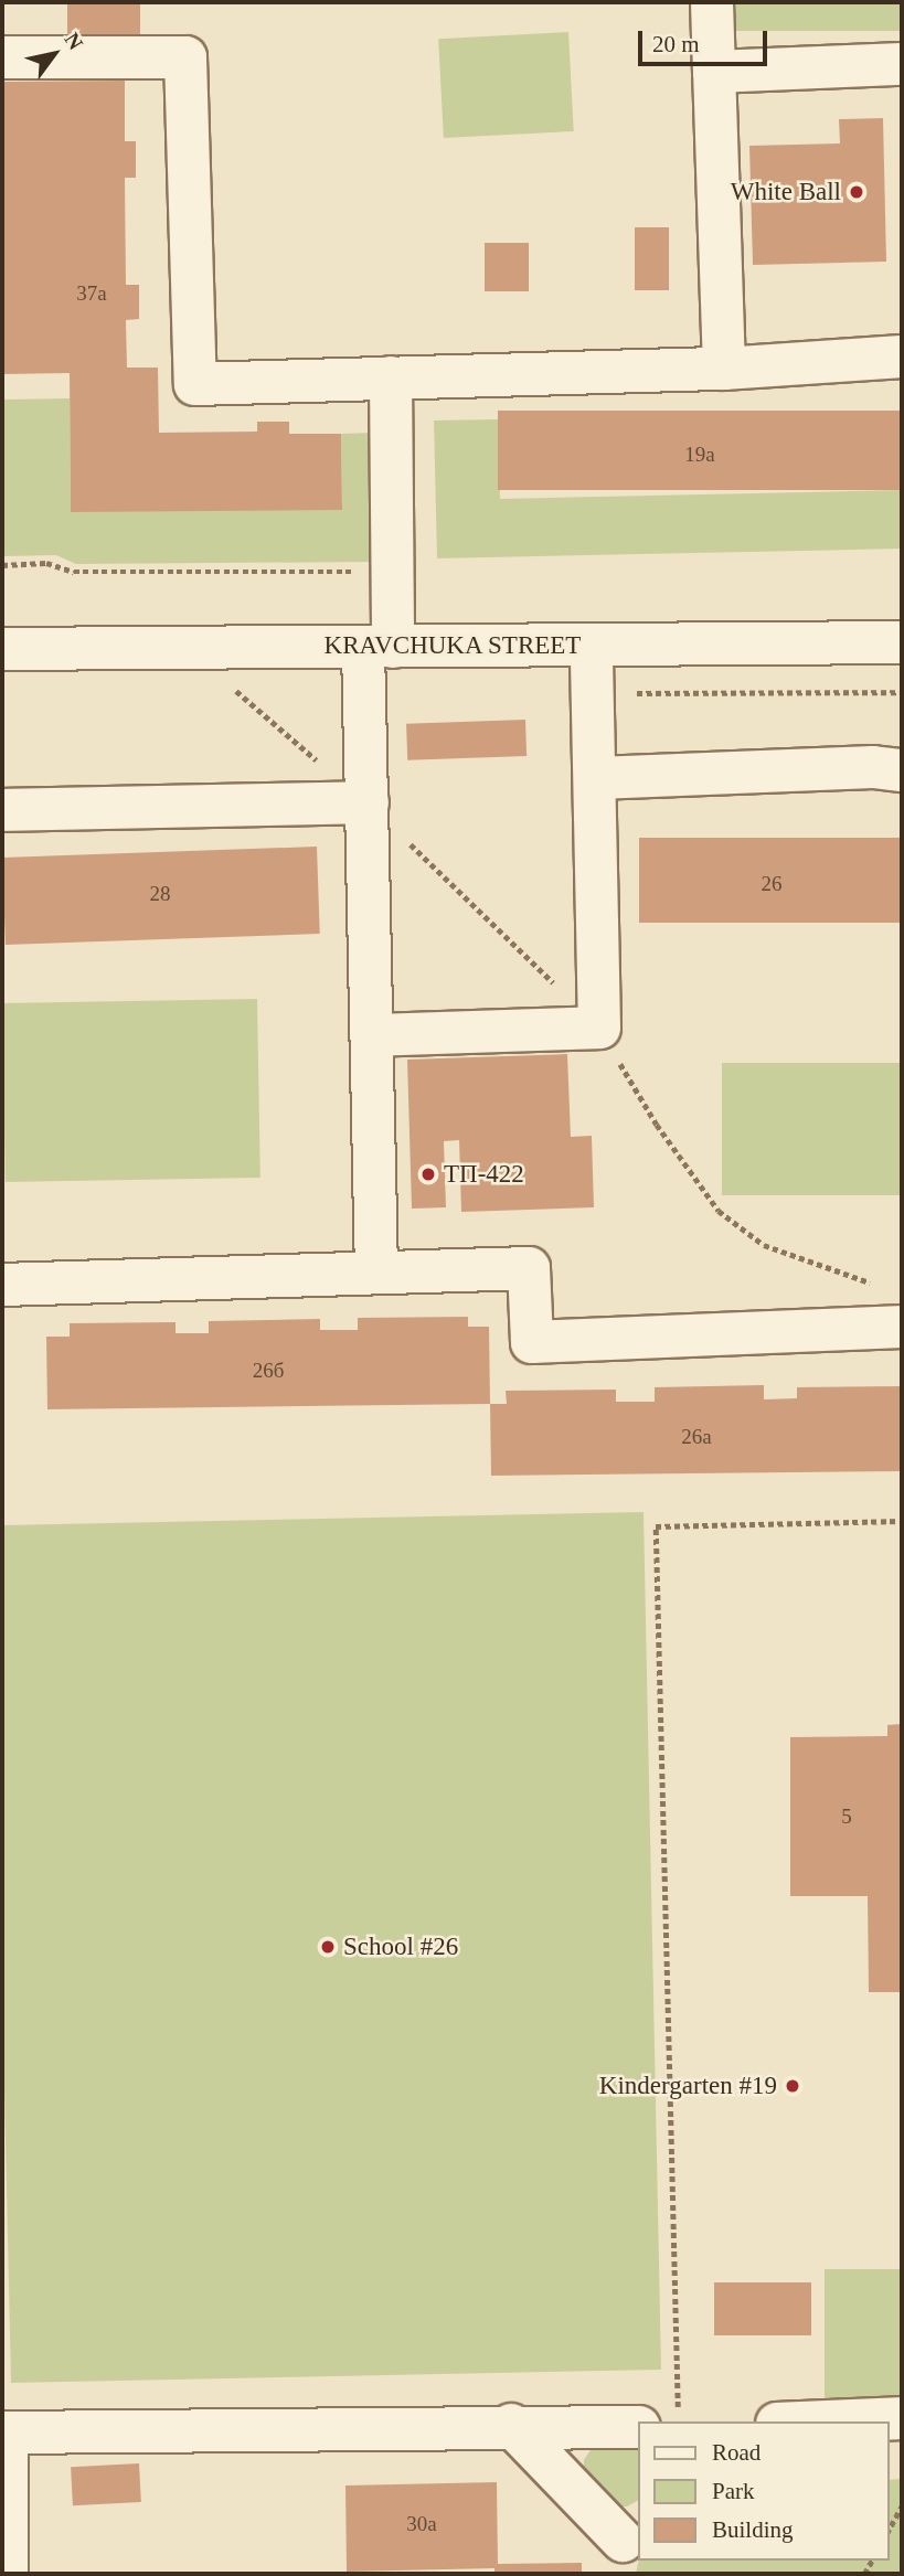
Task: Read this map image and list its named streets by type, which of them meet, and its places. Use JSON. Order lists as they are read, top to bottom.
{
  "streets": {
    "street": ["KRAVCHUKA STREET"]
  },
  "places": [
    "White Ball",
    "ТП-422",
    "School #26",
    "Kindergarten #19"
  ],
  "house_numbers": [
    "37а",
    "19а",
    "26",
    "28",
    "26б",
    "26а",
    "5",
    "30а"
  ],
  "legend": ["Road", "Park", "Building"],
  "scale_bar": "20 m",
  "north": "top right"
}
